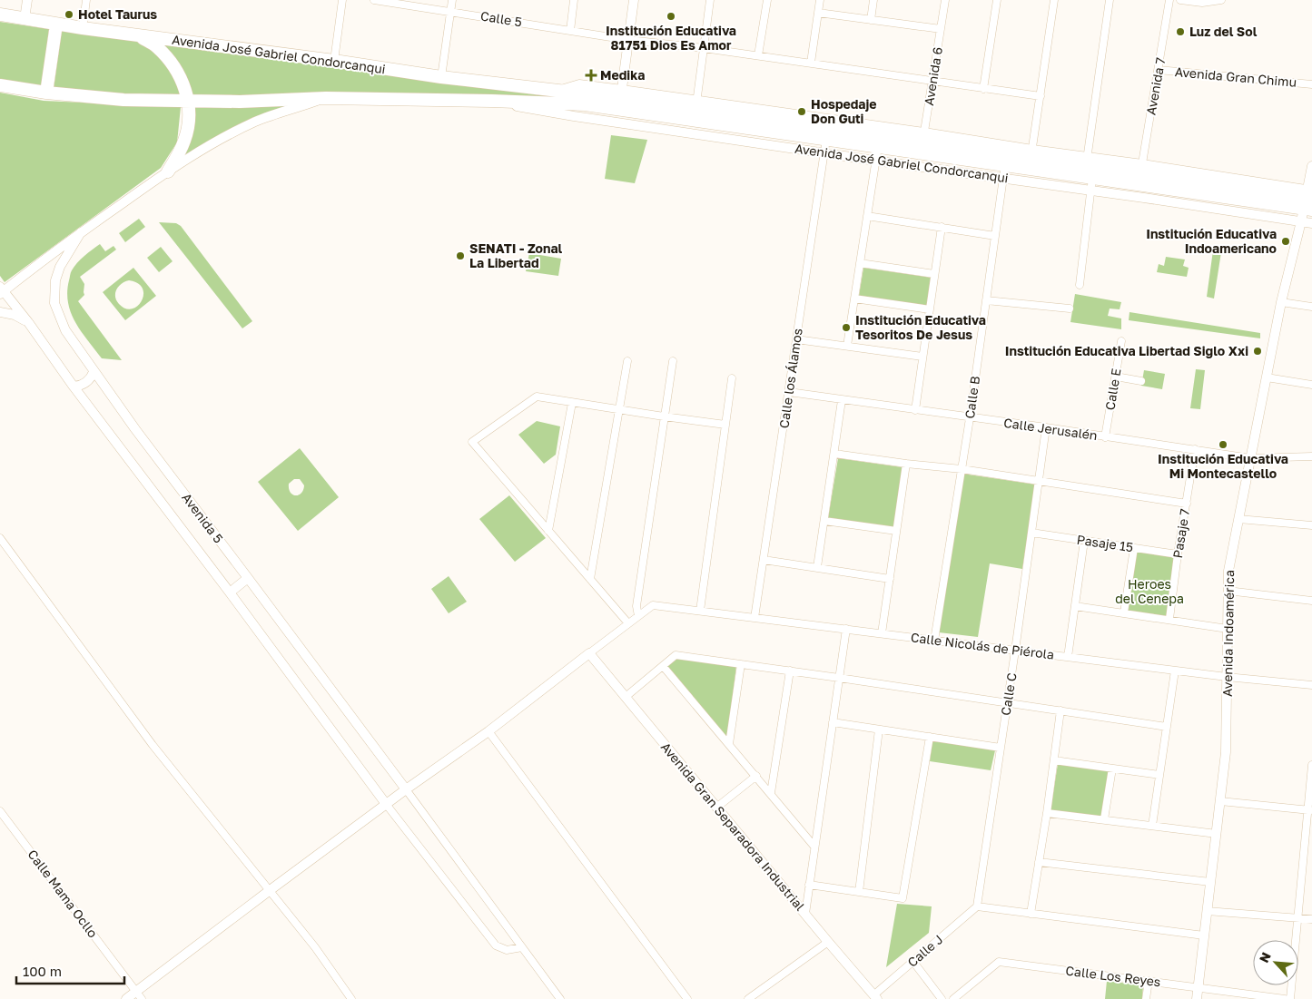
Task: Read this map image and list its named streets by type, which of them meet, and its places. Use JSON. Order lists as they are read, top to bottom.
{
  "streets": {
    "highway": ["Avenida José Gabriel Condorcanqui"],
    "street": [
      "Calle 5",
      "Avenida 6",
      "Avenida Gran Chimu",
      "Avenida 7",
      "Calle los Álamos",
      "Calle E",
      "Calle B",
      "Calle Jerusalén",
      "Avenida 5",
      "Pasaje 7",
      "Pasaje 15",
      "Avenida Indoamérica",
      "Calle Nicolás de Piérola",
      "Calle C",
      "Avenida Gran Separadora Industrial",
      "Calle Mama Ocllo",
      "Calle J",
      "Calle Los Reyes"
    ]
  },
  "crossings": [
    ["Calle 5", "Avenida 6"],
    ["Avenida José Gabriel Condorcanqui", "Avenida 6"],
    ["Avenida José Gabriel Condorcanqui", "Avenida 7"],
    ["Avenida José Gabriel Condorcanqui", "Calle los Álamos"],
    ["Avenida José Gabriel Condorcanqui", "Calle B"],
    ["Avenida José Gabriel Condorcanqui", "Avenida Indoamérica"],
    ["Avenida Gran Chimu", "Avenida 7"],
    ["Calle los Álamos", "Calle Jerusalén"],
    ["Calle los Álamos", "Calle Nicolás de Piérola"],
    ["Calle E", "Calle Jerusalén"],
    ["Calle B", "Calle Jerusalén"],
    ["Calle B", "Calle Nicolás de Piérola"],
    ["Calle Jerusalén", "Pasaje 7"],
    ["Calle Jerusalén", "Avenida Indoamérica"],
    ["Calle Jerusalén", "Calle C"],
    ["Pasaje 7", "Pasaje 15"],
    ["Pasaje 15", "Calle C"],
    ["Avenida Indoamérica", "Calle Nicolás de Piérola"],
    ["Avenida Indoamérica", "Calle Los Reyes"],
    ["Calle Nicolás de Piérola", "Calle C"],
    ["Calle C", "Calle J"],
    ["Avenida Gran Separadora Industrial", "Calle J"]
  ],
  "parks": ["Heroes del Cenepa"],
  "places": {
    "other": [
      "Hotel Taurus",
      "Institución Educativa 81751 Dios Es Amor",
      "Luz del Sol",
      "Hospedaje Don Guti",
      "Institución Educativa Indoamericano",
      "SENATI - Zonal La Libertad",
      "Institución Educativa Tesoritos De Jesus",
      "Institución Educativa Libertad Siglo Xxi",
      "Institución Educativa Mi Montecastello"
    ],
    "health": ["Medika"]
  },
  "scale_bar": "100 m",
  "north": "top left"
}
